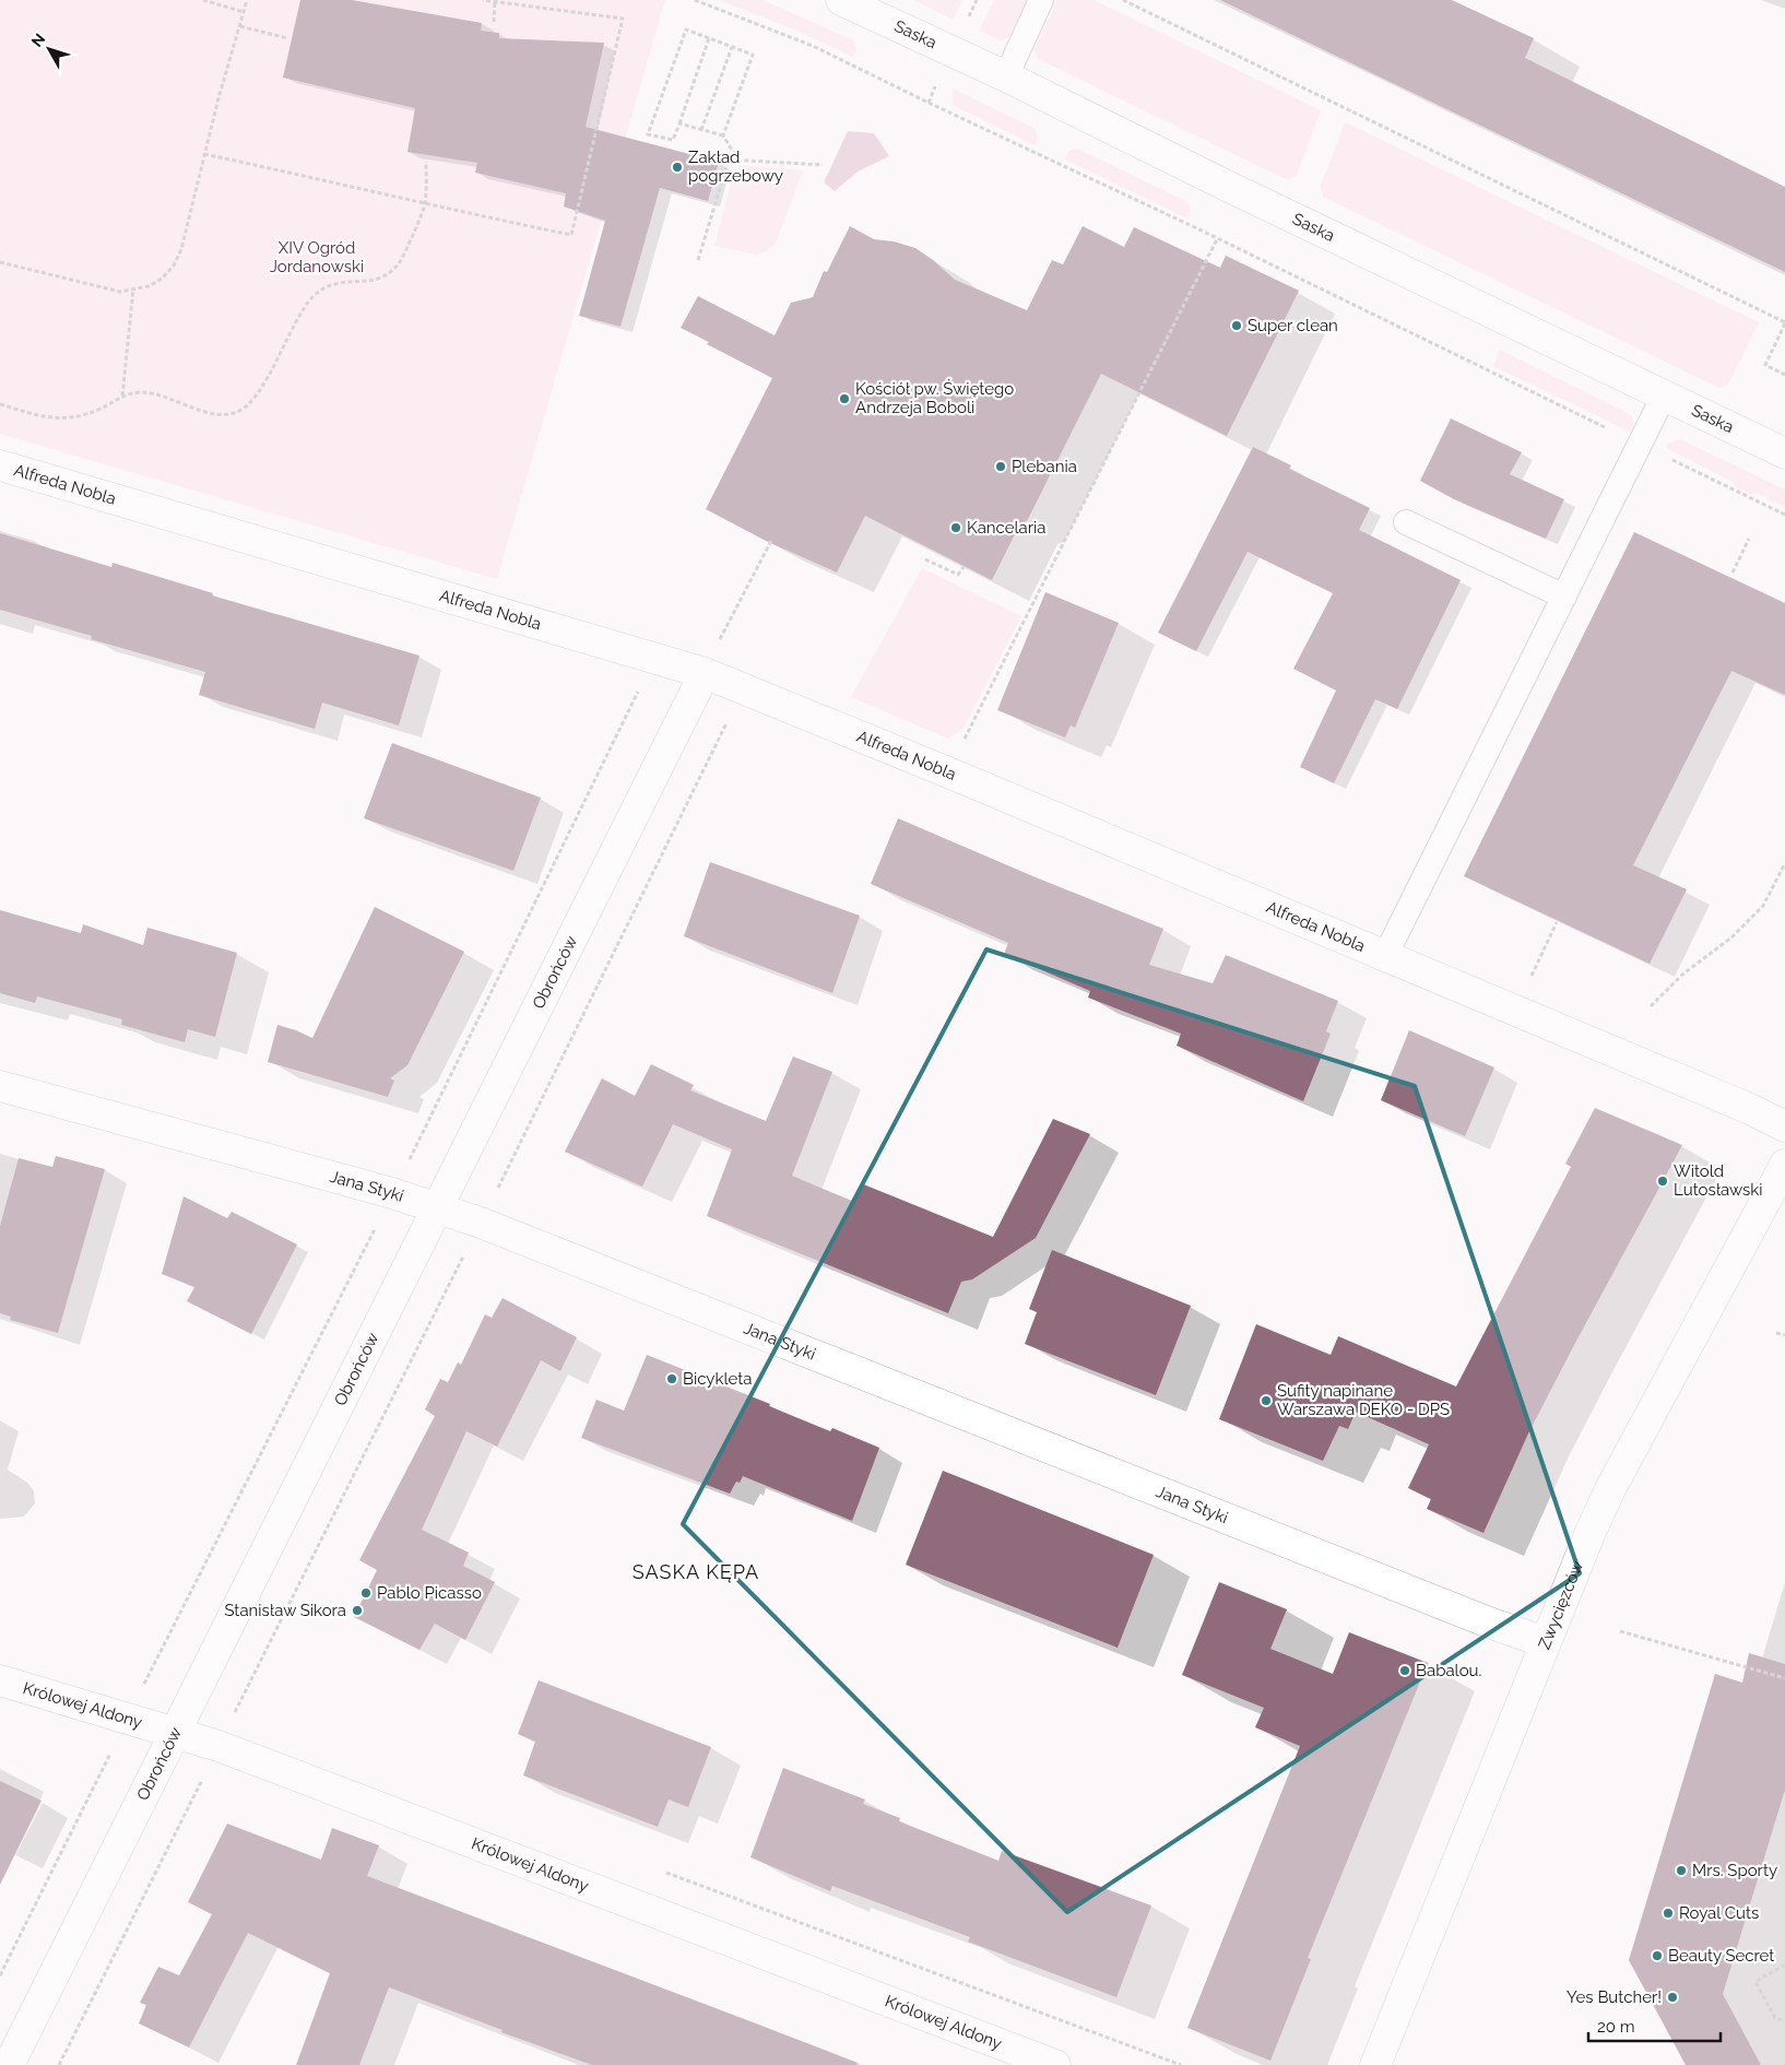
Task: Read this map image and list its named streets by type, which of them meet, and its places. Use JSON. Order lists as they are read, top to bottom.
{
  "streets": {
    "street": [
      "Saska",
      "Alfreda Nobla",
      "Obrońców",
      "Jana Styki",
      "Zwycięzców",
      "Królowej Aldony"
    ]
  },
  "crossings": [
    ["Alfreda Nobla", "Obrońców"],
    ["Obrońców", "Jana Styki"],
    ["Obrońców", "Królowej Aldony"],
    ["Jana Styki", "Zwycięzców"]
  ],
  "districts": ["SASKA KĘPA"],
  "parks": ["XIV Ogród Jordanowski"],
  "places": [
    "Zakład pogrzebowy",
    "Super clean",
    "Kościół pw. Świętego Andrzeja Boboli",
    "Plebania",
    "Kancelaria",
    "Witold Lutosławski",
    "Bicykleta",
    "Sufity napinane Warszawa DEKO - DPS",
    "Pablo Picasso",
    "Stanisław Sikora",
    "Babalou.",
    "Mrs. Sporty",
    "Royal Cuts",
    "Beauty Secret",
    "Yes Butcher!"
  ],
  "scale_bar": "20 m",
  "north": "top left"
}
